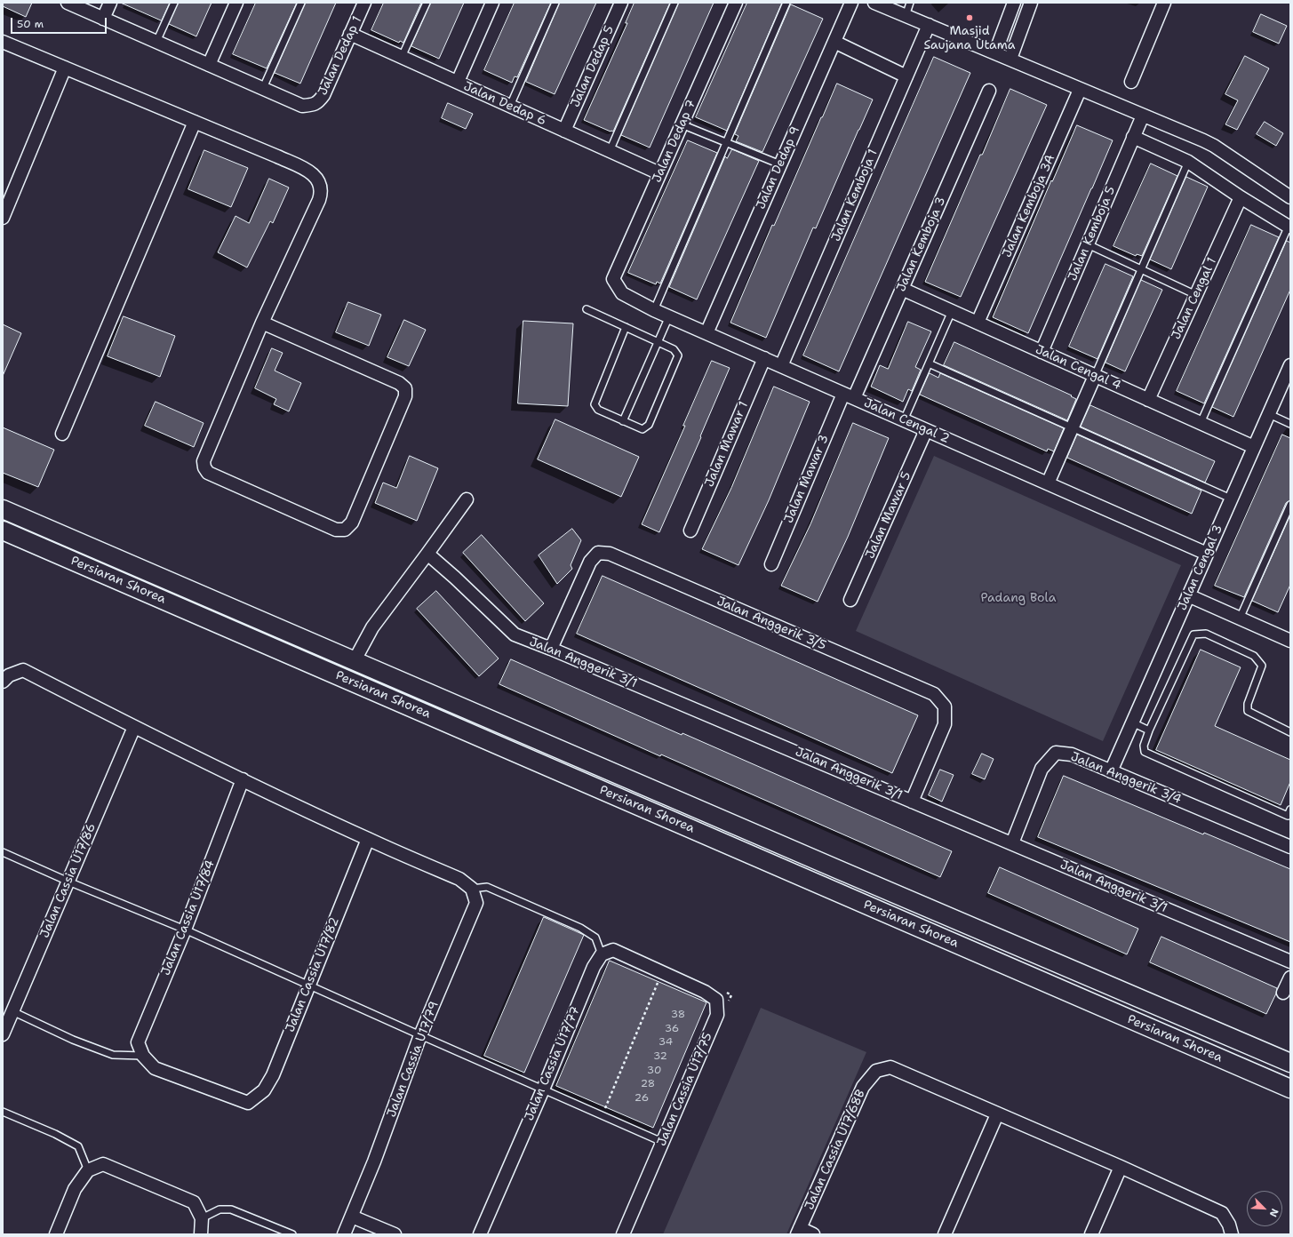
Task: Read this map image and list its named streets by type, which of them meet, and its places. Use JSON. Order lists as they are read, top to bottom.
{
  "streets": {
    "main road": ["Persiaran Shorea"],
    "street": [
      "Jalan Dedap 1",
      "Jalan Dedap 5",
      "Jalan Dedap 6",
      "Jalan Dedap 7",
      "Jalan Dedap 9",
      "Jalan Kemboja 1",
      "Jalan Kemboja 3A",
      "Jalan Kemboja 5",
      "Jalan Kemboja 3",
      "Jalan Cengal 1",
      "Jalan Cengal 4",
      "Jalan Cengal 2",
      "Jalan Mawar 1",
      "Jalan Mawar 3",
      "Jalan Mawar 5",
      "Jalan Cengal 3",
      "Jalan Anggerik 3/5",
      "Jalan Anggerik 3/1",
      "Jalan Anggerik 3/4",
      "Jalan Cassia U17/86",
      "Jalan Cassia U17/84",
      "Jalan Cassia U17/82",
      "Jalan Cassia U17/79",
      "Jalan Cassia U17/77",
      "Jalan Cassia U17/75",
      "Jalan Cassia U17/68B"
    ]
  },
  "crossings": [
    ["Jalan Dedap 1", "Jalan Dedap 6"],
    ["Jalan Dedap 5", "Jalan Dedap 6"],
    ["Jalan Dedap 6", "Jalan Dedap 7"],
    ["Jalan Dedap 7", "Jalan Cengal 2"],
    ["Jalan Dedap 9", "Jalan Cengal 2"],
    ["Jalan Kemboja 1", "Jalan Cengal 2"],
    ["Jalan Kemboja 3A", "Jalan Cengal 4"],
    ["Jalan Kemboja 5", "Jalan Cengal 4"],
    ["Jalan Kemboja 3", "Jalan Cengal 4"],
    ["Jalan Kemboja 3", "Jalan Cengal 2"],
    ["Jalan Kemboja 3", "Jalan Mawar 3"],
    ["Jalan Cengal 1", "Jalan Cengal 4"],
    ["Jalan Cengal 4", "Jalan Cengal 3"],
    ["Jalan Cengal 2", "Jalan Mawar 1"],
    ["Jalan Cengal 2", "Jalan Mawar 3"],
    ["Jalan Cengal 2", "Jalan Mawar 5"],
    ["Jalan Cengal 2", "Jalan Cengal 3"],
    ["Jalan Cengal 3", "Jalan Anggerik 3/4"],
    ["Jalan Anggerik 3/5", "Jalan Anggerik 3/1"],
    ["Jalan Anggerik 3/1", "Jalan Anggerik 3/4"],
    ["Jalan Cassia U17/84", "Jalan Cassia U17/82"]
  ],
  "parks": ["Padang Bola"],
  "places": ["Masjid Saujana Utama"],
  "house_numbers": [
    "38",
    "36",
    "34",
    "32",
    "30",
    "28",
    "26"
  ],
  "scale_bar": "50 m",
  "north": "bottom right"
}
